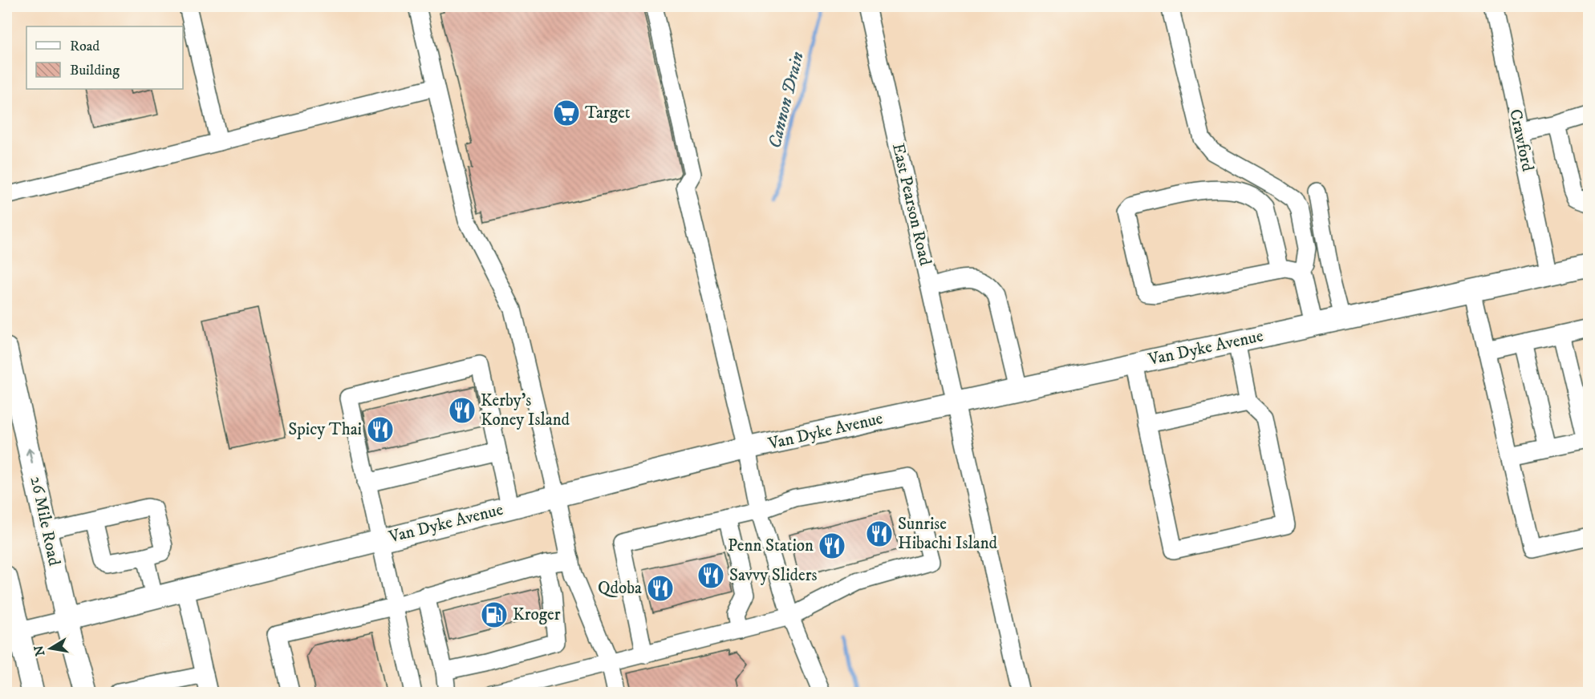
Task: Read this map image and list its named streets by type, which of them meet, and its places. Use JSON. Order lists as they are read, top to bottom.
{
  "streets": {
    "main road": ["Van Dyke Avenue", "26 Mile Road"],
    "street": ["Crawford", "East Pearson Road"]
  },
  "crossings": [
    ["Crawford", "Van Dyke Avenue"],
    ["East Pearson Road", "Van Dyke Avenue"],
    ["Van Dyke Avenue", "26 Mile Road"]
  ],
  "one_way": ["26 Mile Road"],
  "water": ["Cannon Drain"],
  "places": {
    "supermarket": ["Target"],
    "restaurant": [
      "Kerby's Koney Island",
      "Spicy Thai",
      "Sunrise Hibachi Island",
      "Penn Station",
      "Savvy Sliders",
      "Qdoba"
    ],
    "fuel station": ["Kroger"]
  },
  "legend": ["Road", "Building"],
  "north": "left"
}
